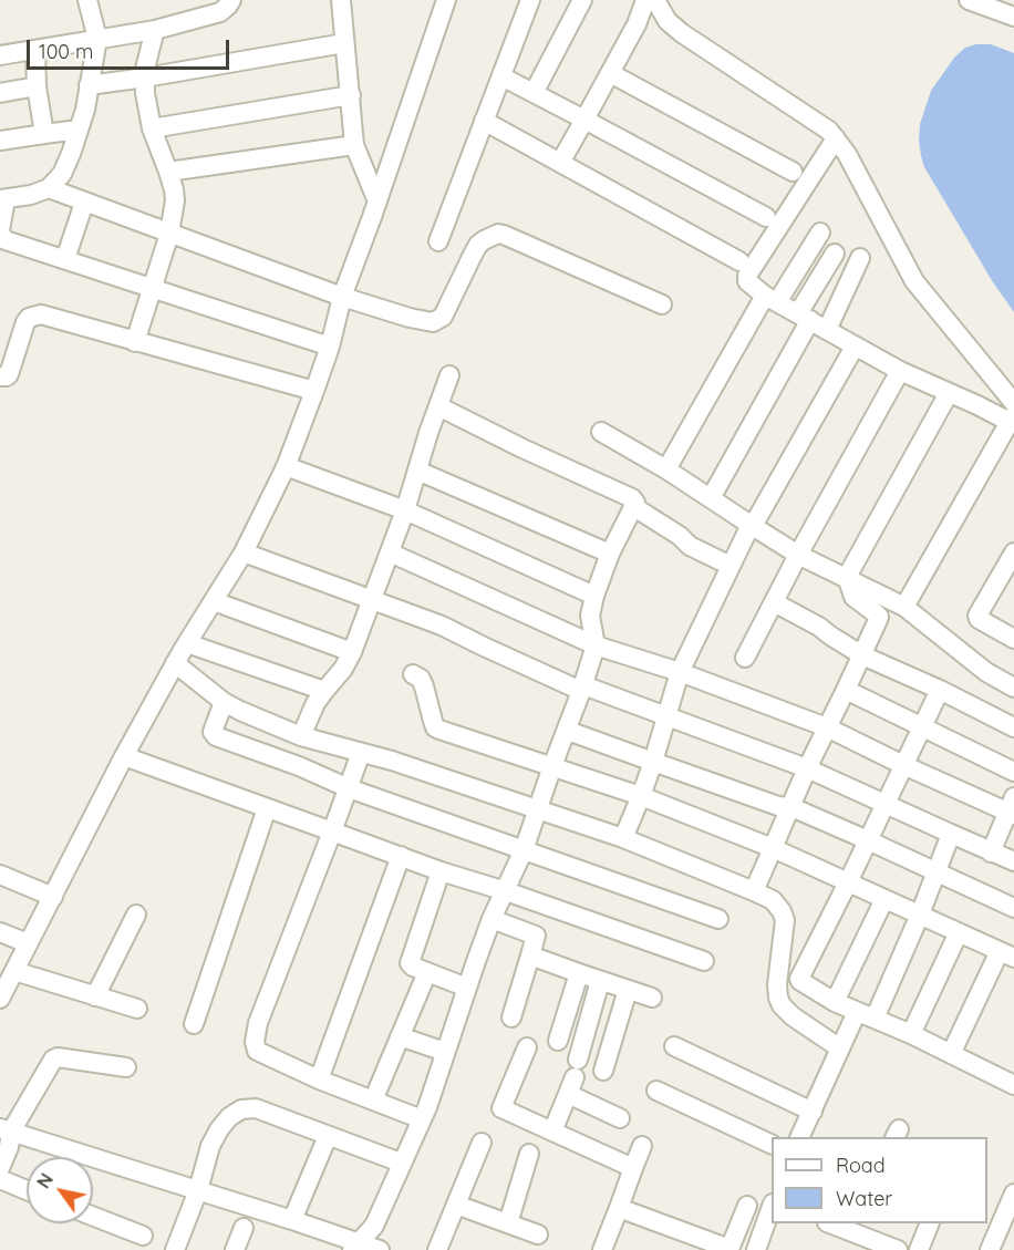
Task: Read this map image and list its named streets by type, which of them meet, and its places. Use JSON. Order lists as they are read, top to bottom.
{
  "legend": ["Road", "Water"],
  "scale_bar": "100 m",
  "north": "top left"
}
